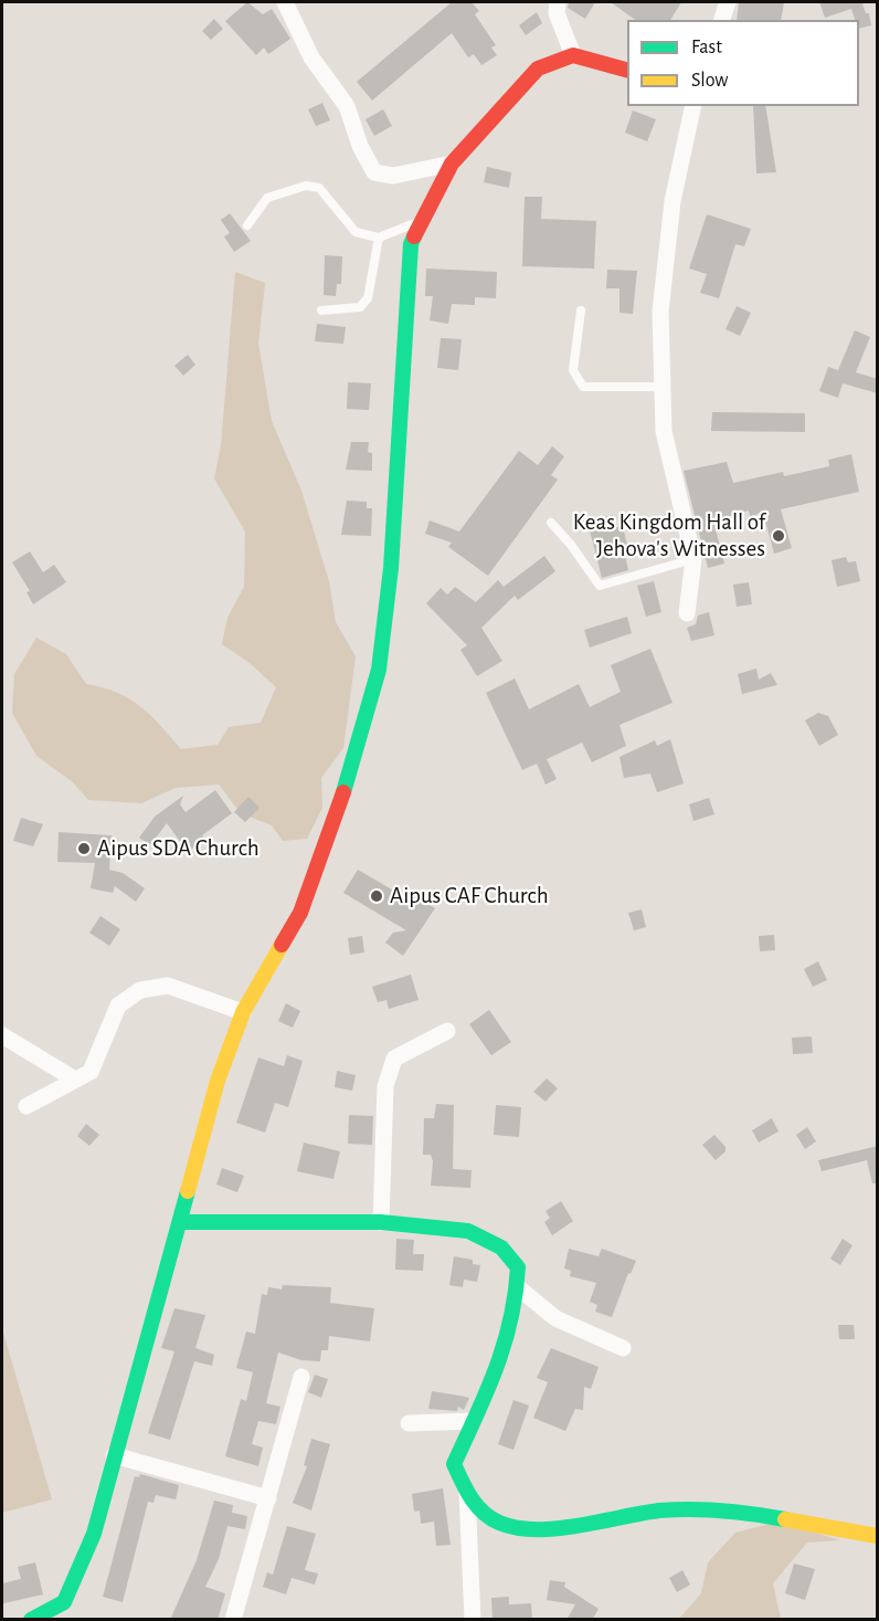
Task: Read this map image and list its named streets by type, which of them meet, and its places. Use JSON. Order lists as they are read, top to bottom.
{
  "places": ["Keas Kingdom Hall of Jehova's Witnesses", "Aipus SDA Church", "Aipus CAF Church"],
  "legend": ["Fast", "Slow"]
}
